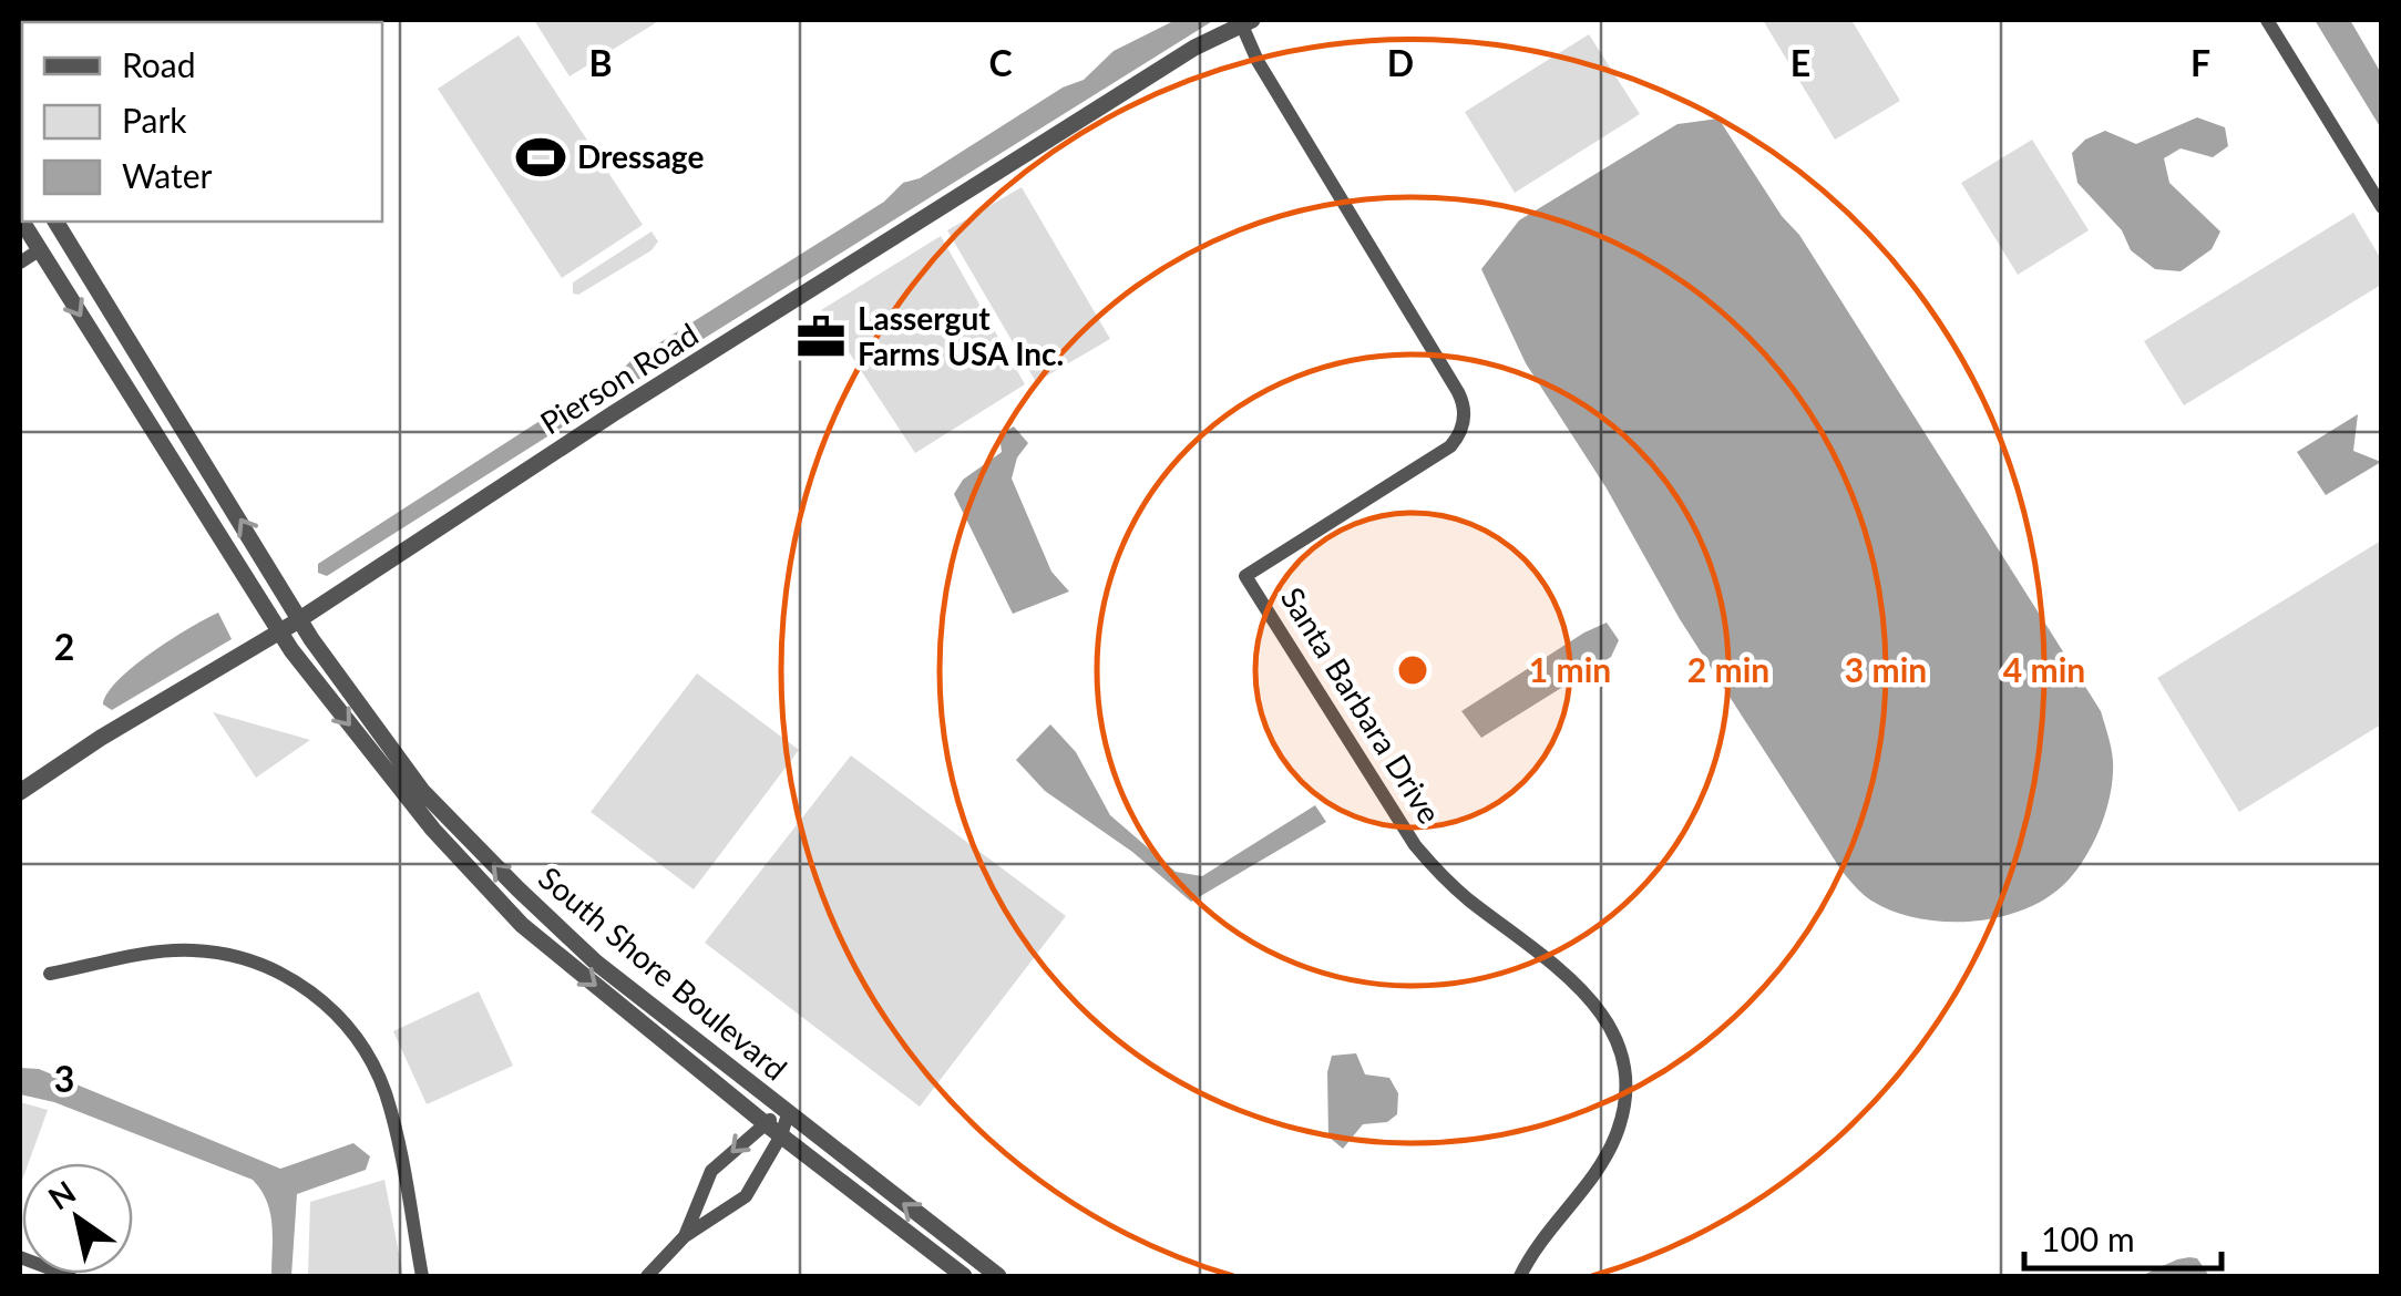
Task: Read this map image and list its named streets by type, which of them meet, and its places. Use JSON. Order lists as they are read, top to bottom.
{
  "streets": {
    "street": ["Pierson Road", "Santa Barbara Drive", "South Shore Boulevard"]
  },
  "crossings": [
    ["Pierson Road", "Santa Barbara Drive"],
    ["Pierson Road", "South Shore Boulevard"]
  ],
  "places": {
    "sports": ["Dressage"],
    "office": ["Lassergut Farms USA Inc."]
  },
  "legend": ["Road", "Park", "Water"],
  "scale_bar": "100 m",
  "north": "top left",
  "grid": {
    "columns": [
      "B",
      "C",
      "D",
      "E",
      "F"
    ],
    "rows": ["2", "3"]
  },
  "rings": [
    "1 min",
    "2 min",
    "3 min",
    "4 min"
  ]
}
